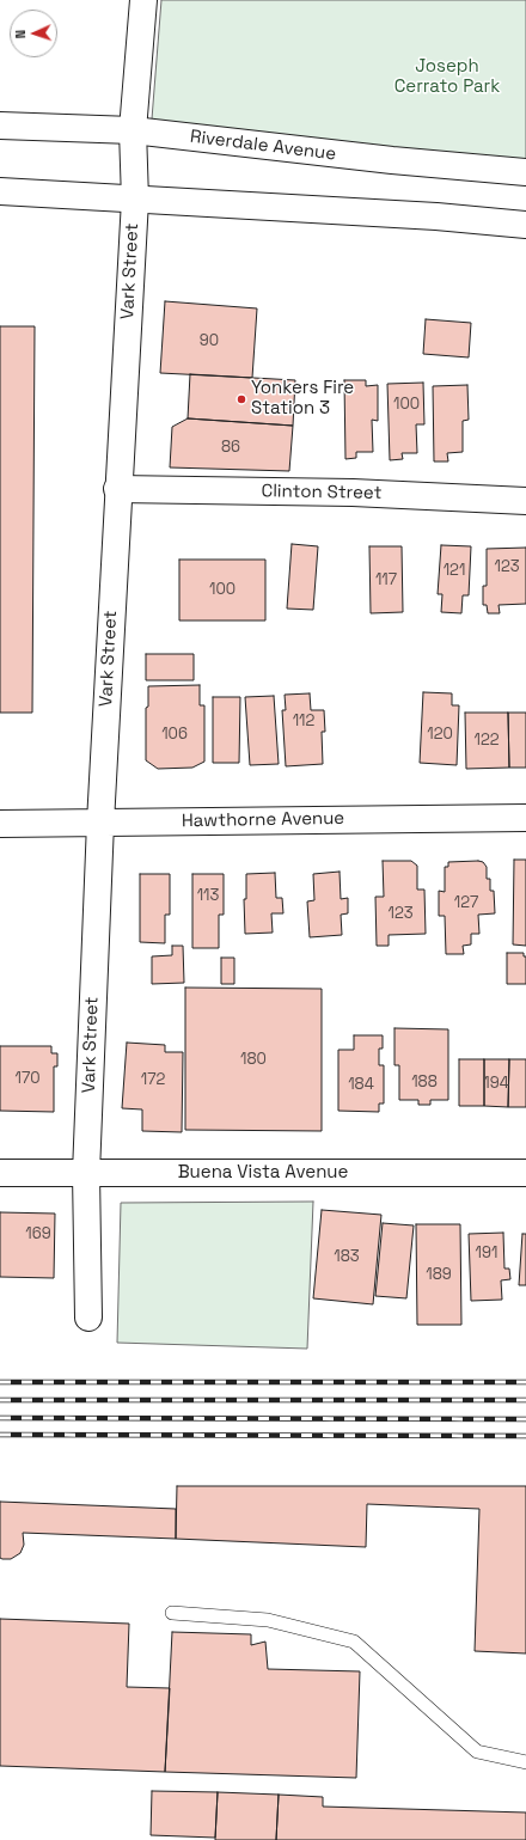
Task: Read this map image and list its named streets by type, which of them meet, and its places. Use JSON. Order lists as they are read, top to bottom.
{
  "streets": {
    "street": [
      "Riverdale Avenue",
      "Vark Street",
      "Clinton Street",
      "Hawthorne Avenue",
      "Buena Vista Avenue"
    ]
  },
  "crossings": [
    ["Riverdale Avenue", "Vark Street"],
    ["Vark Street", "Clinton Street"],
    ["Vark Street", "Hawthorne Avenue"],
    ["Vark Street", "Buena Vista Avenue"]
  ],
  "parks": ["Joseph Cerrato Park"],
  "places": ["Yonkers Fire Station 3"],
  "house_numbers": [
    "90",
    "100",
    "86",
    "123",
    "121",
    "117",
    "100",
    "112",
    "106",
    "120",
    "122",
    "113",
    "127",
    "123",
    "180",
    "170",
    "172",
    "188",
    "194",
    "184",
    "169",
    "191",
    "183",
    "189"
  ],
  "north": "left"
}
